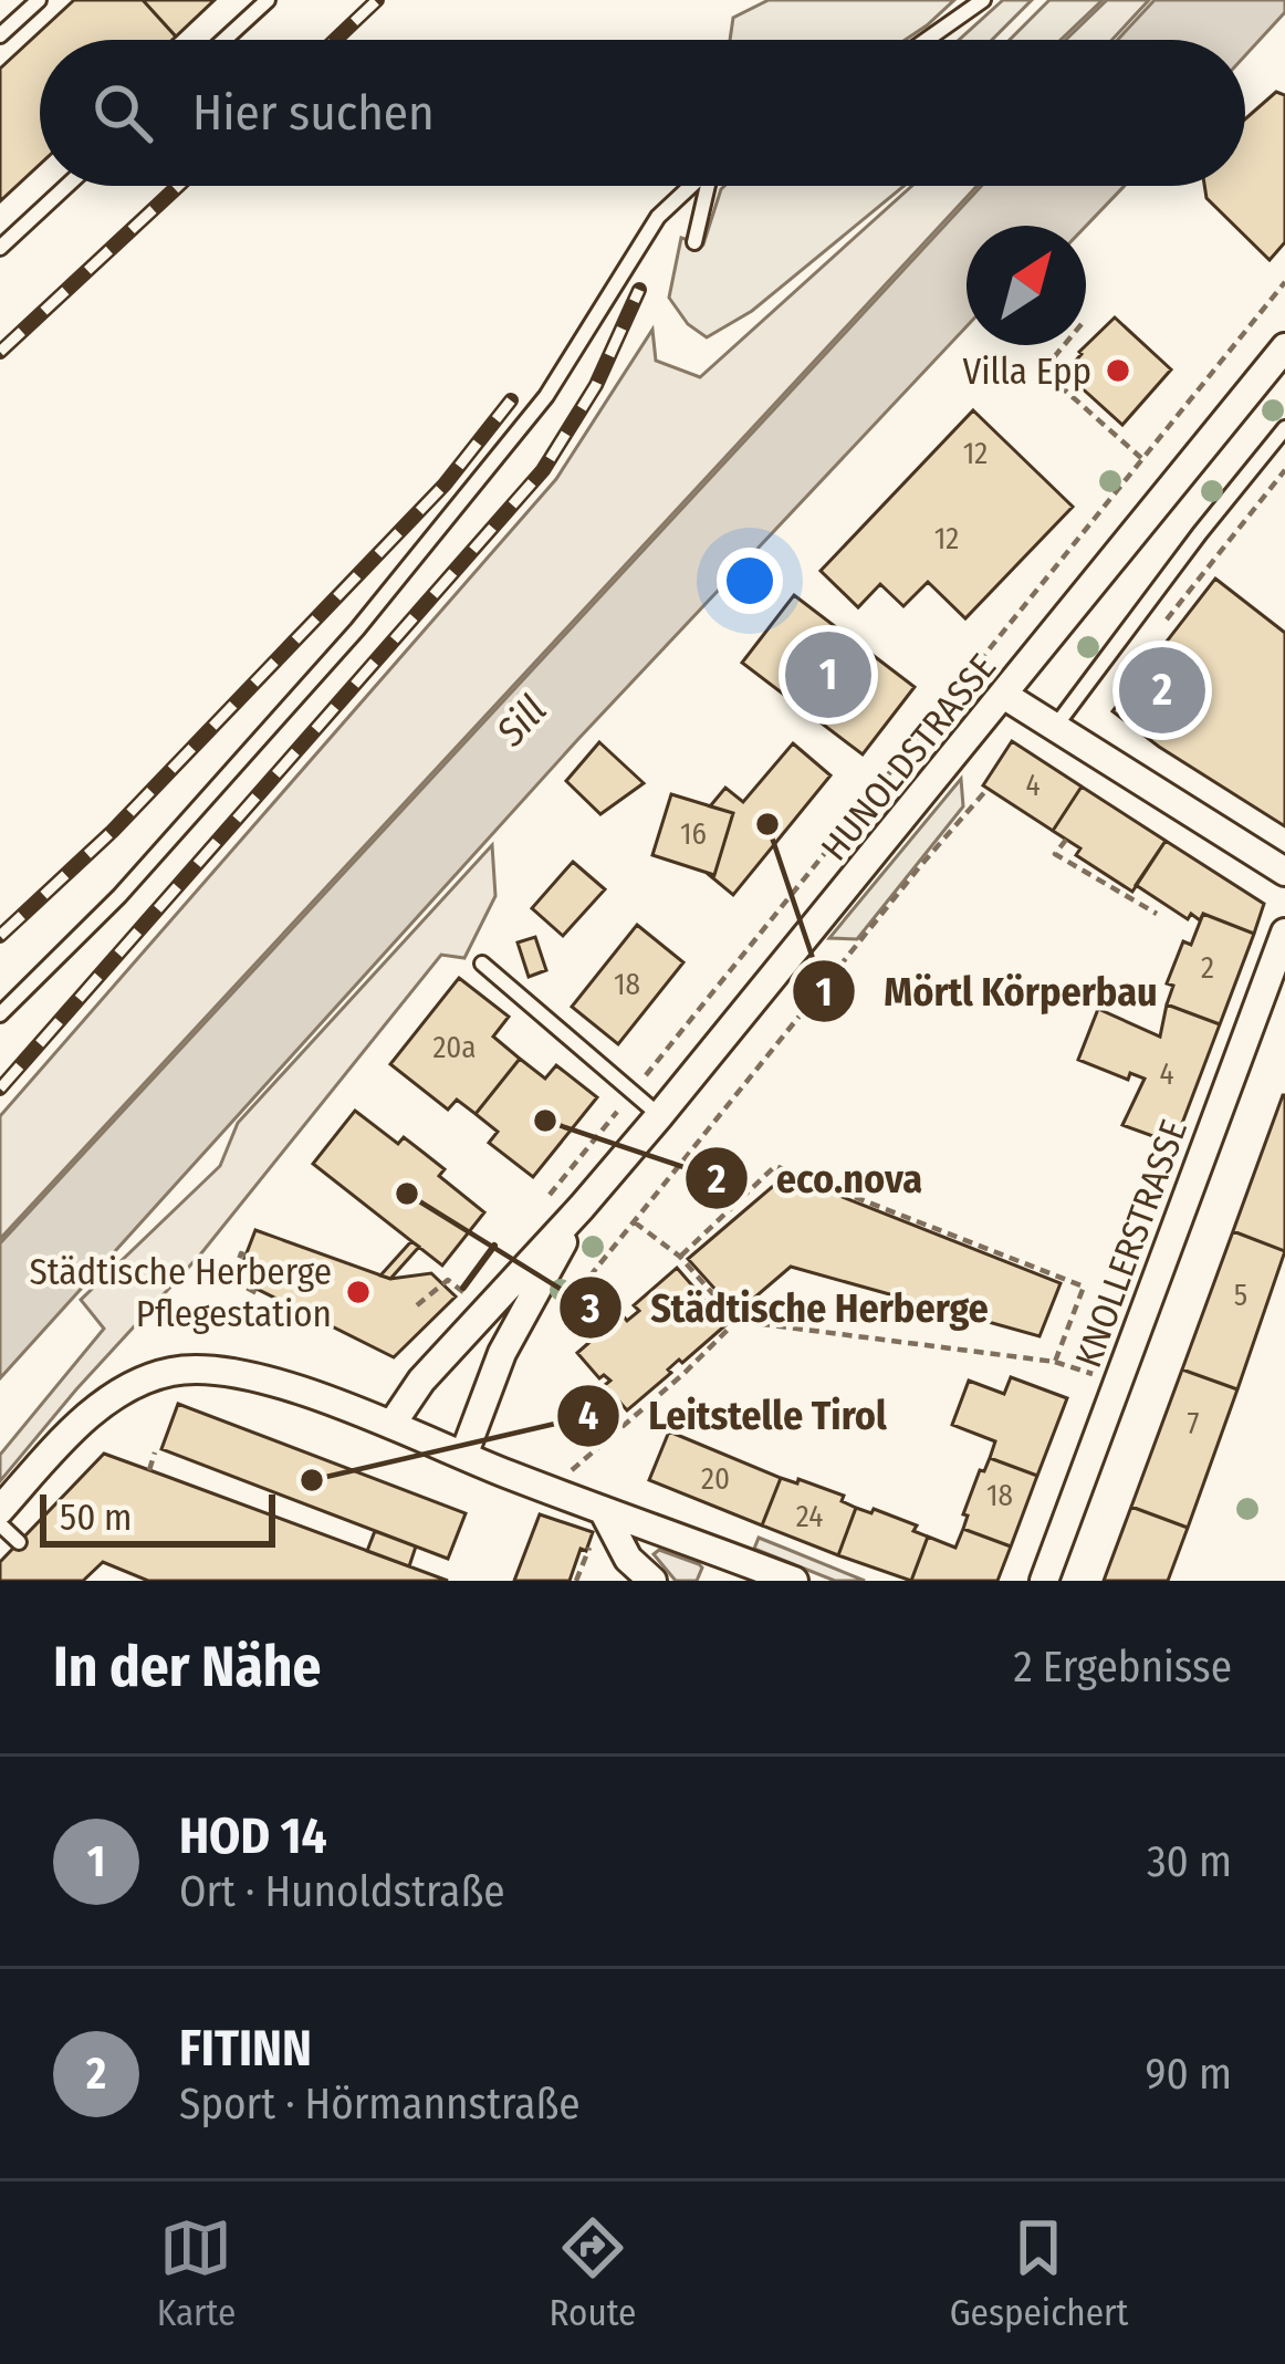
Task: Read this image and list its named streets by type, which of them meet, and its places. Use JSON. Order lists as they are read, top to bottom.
{
  "streets": {
    "street": ["HUNOLDSTRASSE", "KNOLLERSTRASSE"]
  },
  "water": ["Sill"],
  "places": [
    "Villa Epp",
    "Mörtl Körperbau",
    "eco.nova",
    "Städtische Herberge",
    "Städtische Herberge Pflegestation",
    "Leitstelle Tirol"
  ],
  "house_numbers": [
    "12",
    "12",
    "4",
    "16",
    "2",
    "18",
    "20a",
    "4",
    "5",
    "7",
    "20",
    "18",
    "24"
  ],
  "scale_bar": "50 m",
  "north": "top right",
  "page": {
    "search": "Hier suchen",
    "pins": ["1", "2"],
    "scale": "50 m",
    "heading": ["In der Nähe", "2 Ergebnisse"],
    "list": [
      {
        "mark": "1",
        "name": "HOD 14",
        "note": "Ort · Hunoldstraße",
        "value": "30 m"
      },
      {
        "mark": "2",
        "name": "FITINN",
        "note": "Sport · Hörmannstraße",
        "value": "90 m"
      }
    ],
    "nav": ["Karte", "Route", "Gespeichert"]
  }
}
